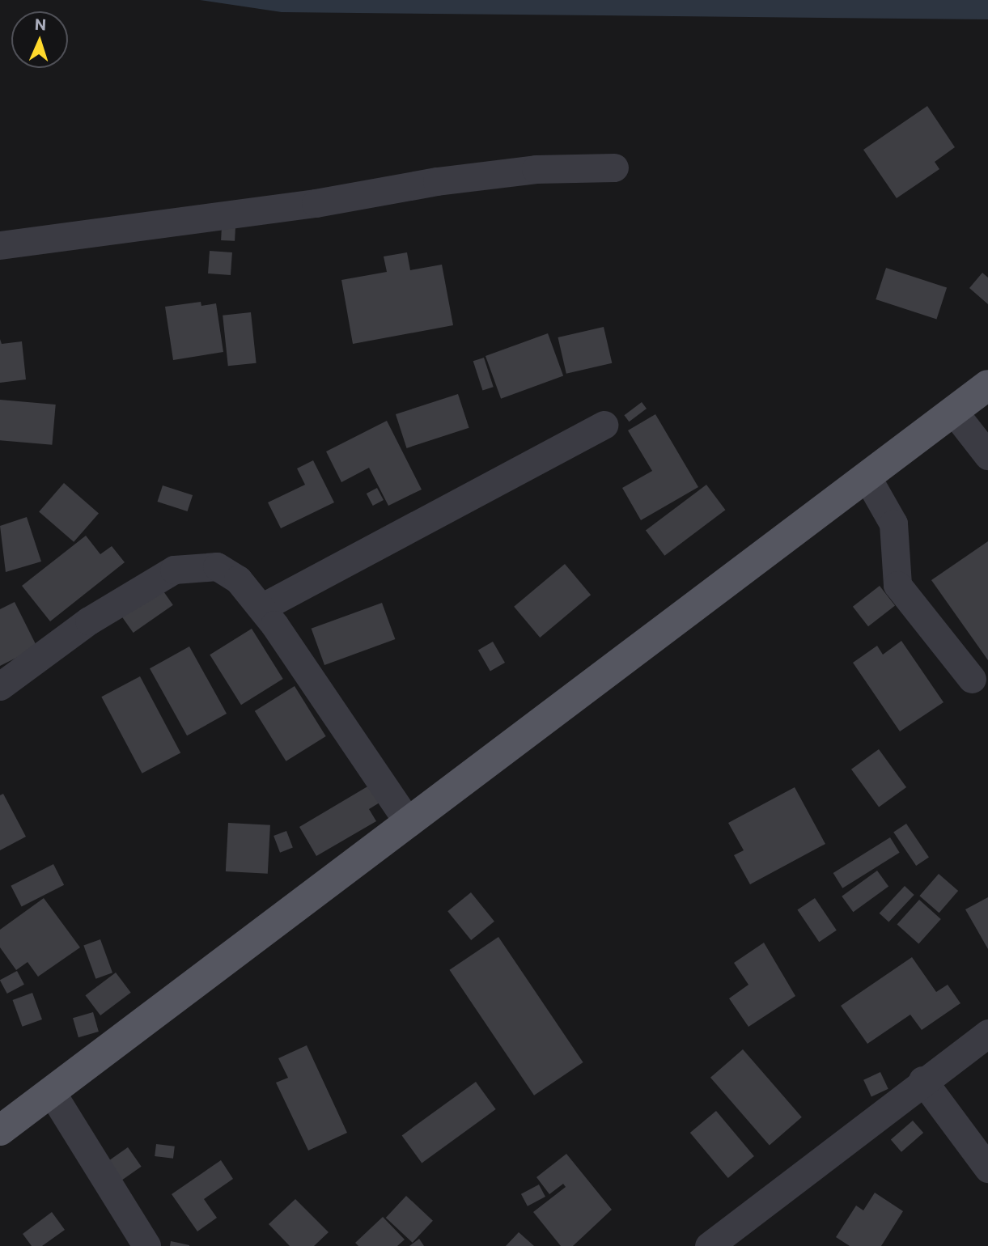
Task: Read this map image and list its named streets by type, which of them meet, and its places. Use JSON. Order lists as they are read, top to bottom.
{
  "north": "top"
}
